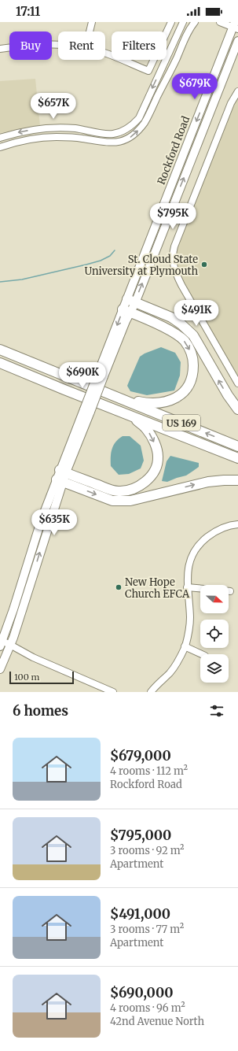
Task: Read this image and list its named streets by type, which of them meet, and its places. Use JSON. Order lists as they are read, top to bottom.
{
  "streets": {
    "highway": ["US 169"],
    "main road": ["Rockford Road"]
  },
  "places": ["St. Cloud State University at Plymouth", "New Hope Church EFCA"],
  "scale_bar": "100 m",
  "north": "right",
  "page": {
    "status": "17:11",
    "chip": ["Buy", "Rent", "Filters"],
    "price": [
      "$679K",
      "$657K",
      "$795K",
      "$491K",
      "$690K",
      "$635K"
    ],
    "scale": "100 m",
    "heading": "6 homes",
    "list": [
      {
        "name": "$679,000",
        "note": "4 rooms · 112 m² · Rockford Road"
      },
      {
        "name": "$795,000",
        "note": "3 rooms · 92 m² · Apartment"
      },
      {
        "name": "$491,000",
        "note": "3 rooms · 77 m² · Apartment"
      },
      {
        "name": "$690,000",
        "note": "4 rooms · 96 m² · 42nd Avenue North"
      }
    ]
  }
}
